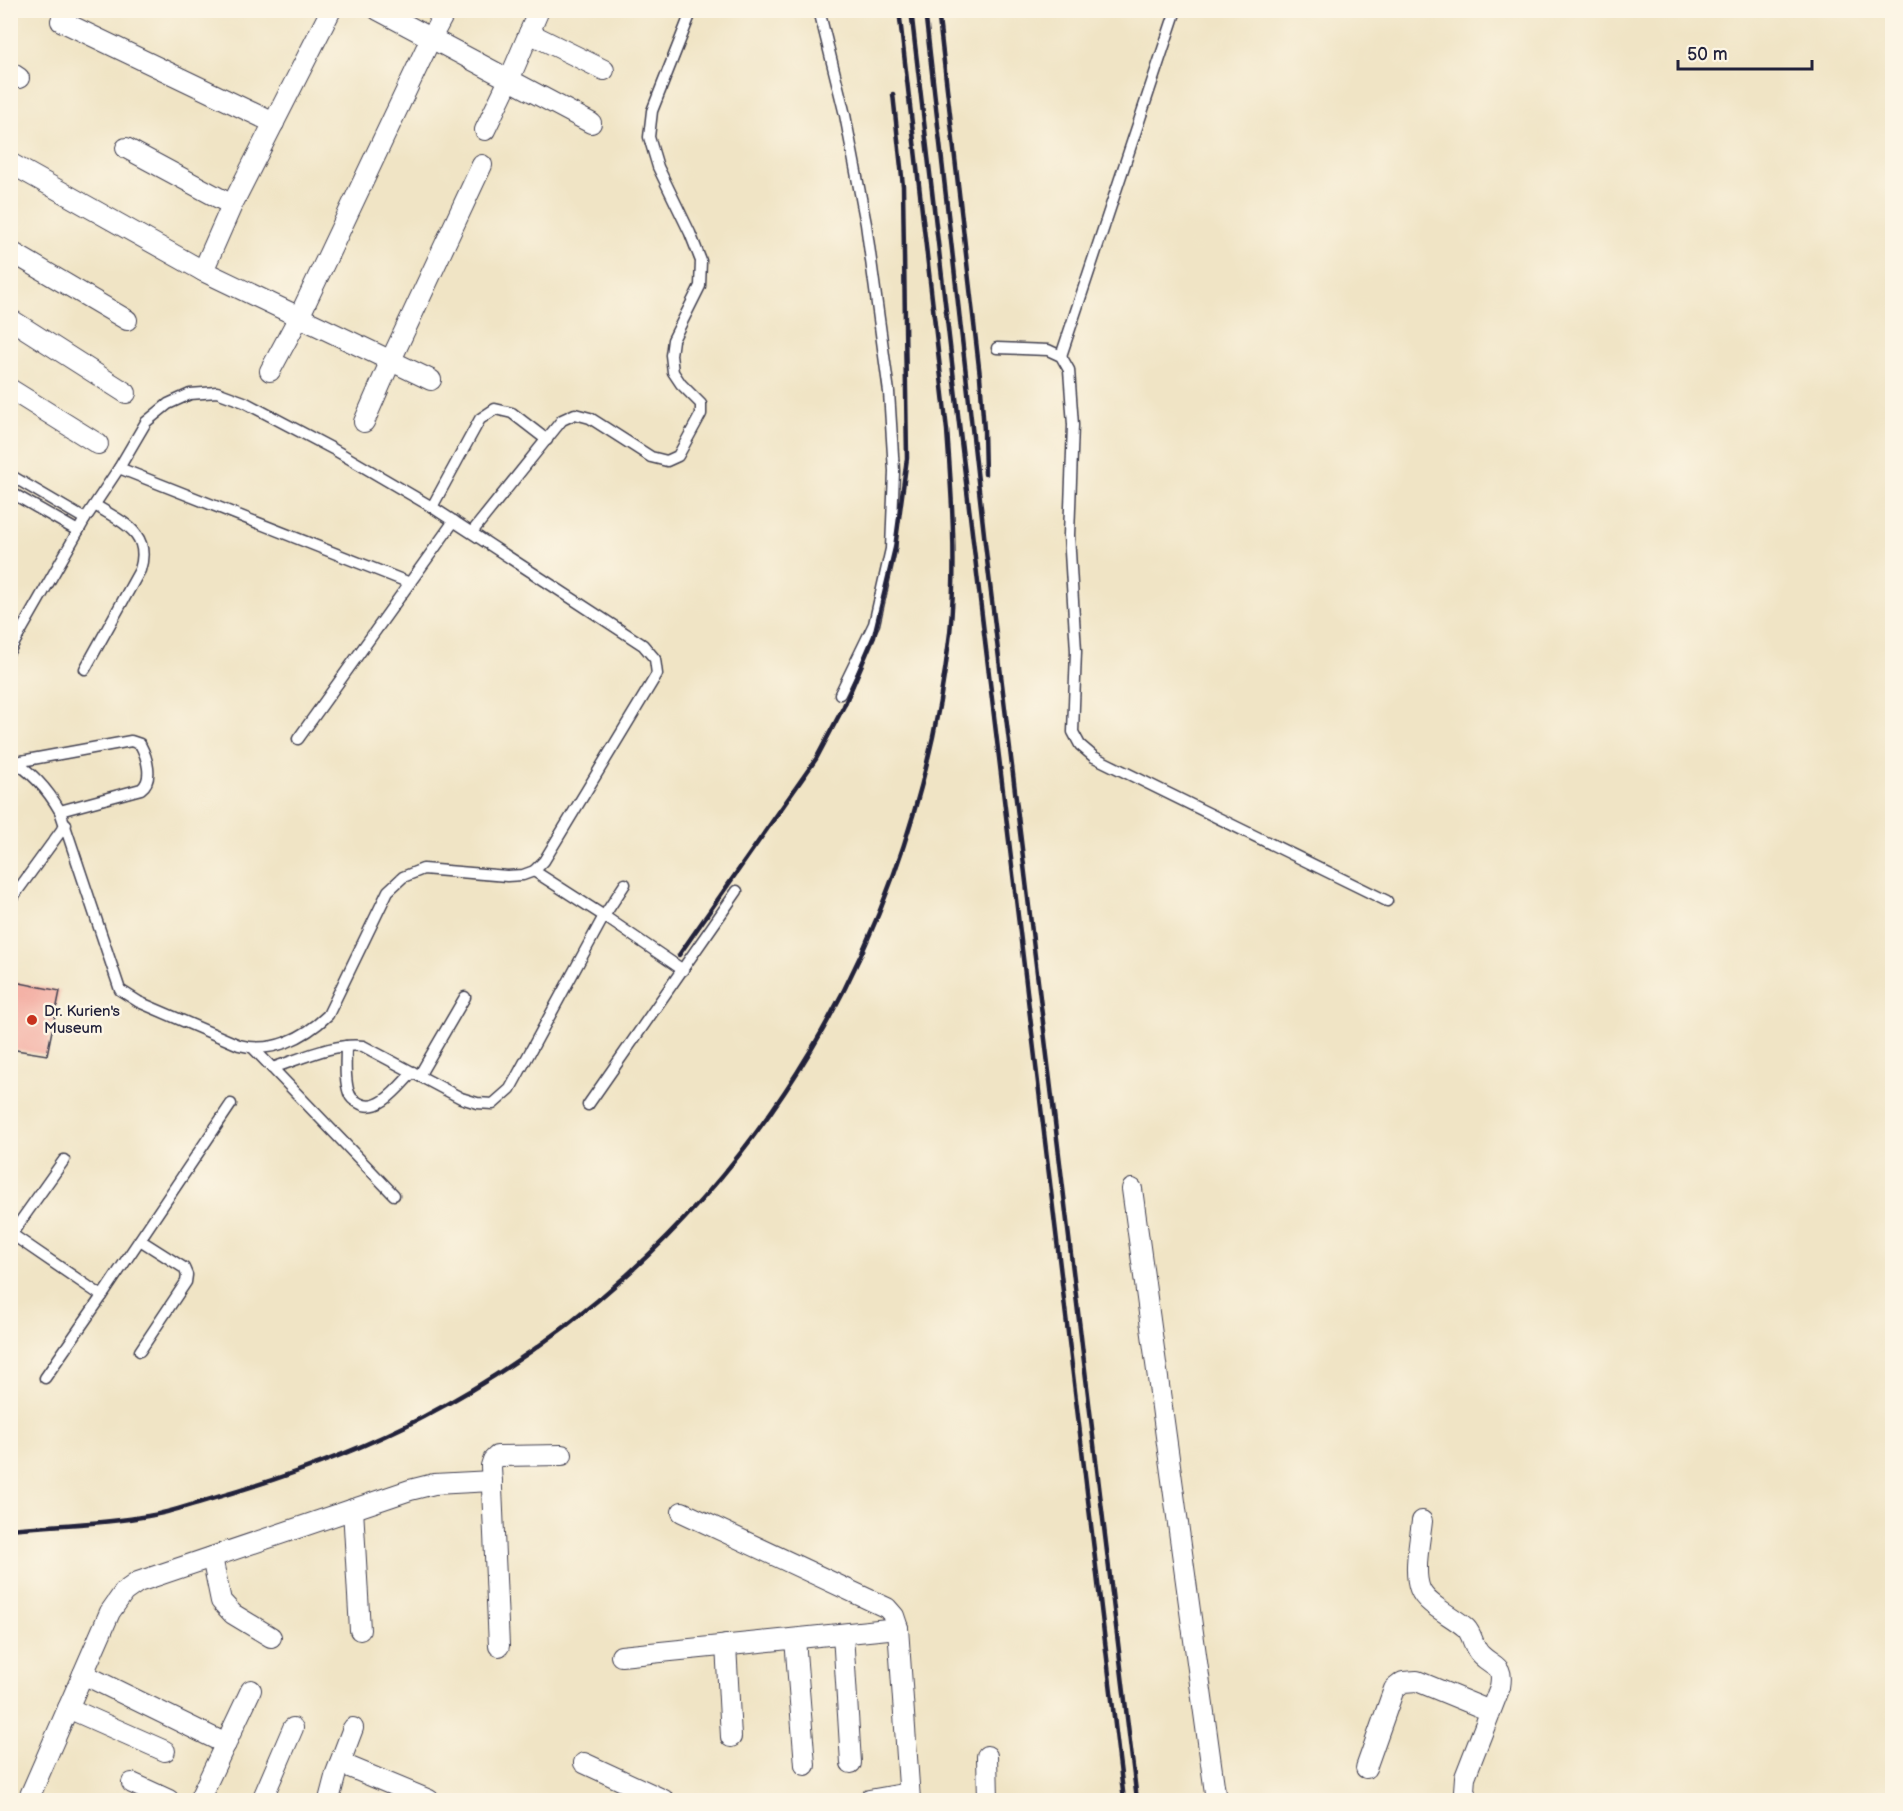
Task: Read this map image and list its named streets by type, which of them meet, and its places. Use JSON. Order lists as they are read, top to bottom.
{
  "places": ["Dr. Kurien's Museum"],
  "scale_bar": "50 m"
}
